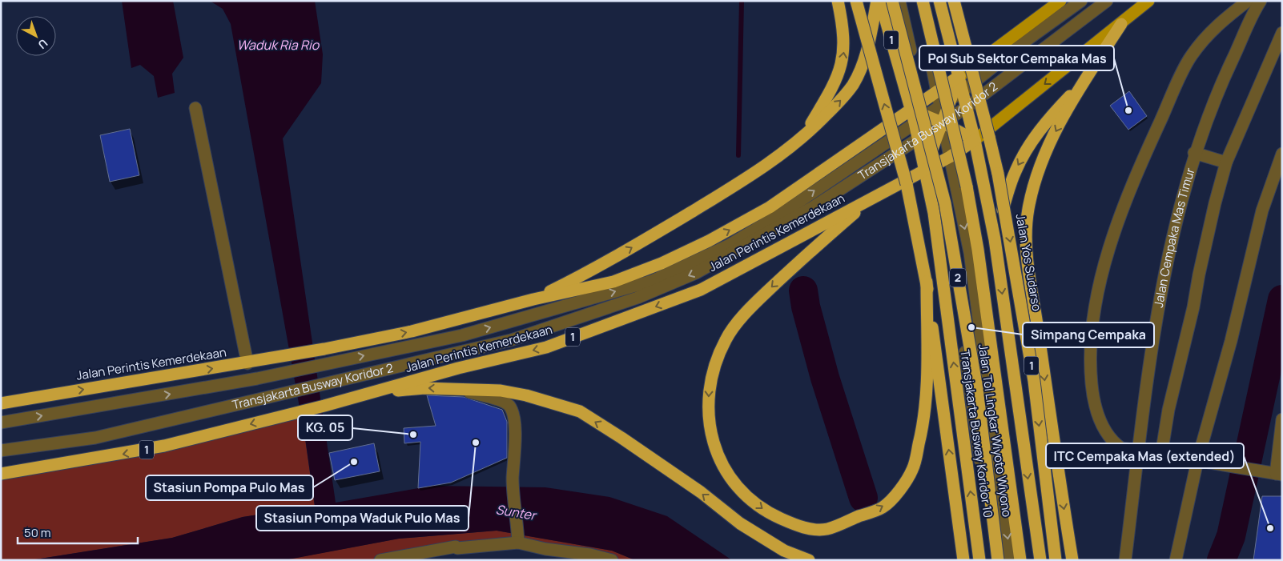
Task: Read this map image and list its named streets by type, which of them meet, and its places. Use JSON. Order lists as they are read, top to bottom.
{
  "streets": {
    "highway": [
      "1",
      "Jalan Perintis Kemerdekaan",
      "Jalan Yos Sudarso",
      "2",
      "Jalan Tol Lingkar Wiyoto Wiyono"
    ],
    "street": ["Transjakarta Busway Koridor 2", "Jalan Cempaka Mas Timur", "Transjakarta Busway Koridor 10"]
  },
  "crossings": [
    ["1", "Transjakarta Busway Koridor 2"],
    ["1", "Jalan Perintis Kemerdekaan"],
    ["1", "Transjakarta Busway Koridor 10"],
    ["Transjakarta Busway Koridor 2", "Jalan Perintis Kemerdekaan"],
    ["Transjakarta Busway Koridor 2", "Transjakarta Busway Koridor 10"],
    ["Jalan Perintis Kemerdekaan", "Transjakarta Busway Koridor 10"]
  ],
  "water": ["Waduk Ria Rio", "Sunter"],
  "places": [
    "Pol Sub Sektor Cempaka Mas",
    "Simpang Cempaka",
    "KG. 05",
    "Stasiun Pompa Waduk Pulo Mas",
    "Stasiun Pompa Pulo Mas",
    "ITC Cempaka Mas (extended)"
  ],
  "scale_bar": "50 m",
  "north": "bottom right"
}
